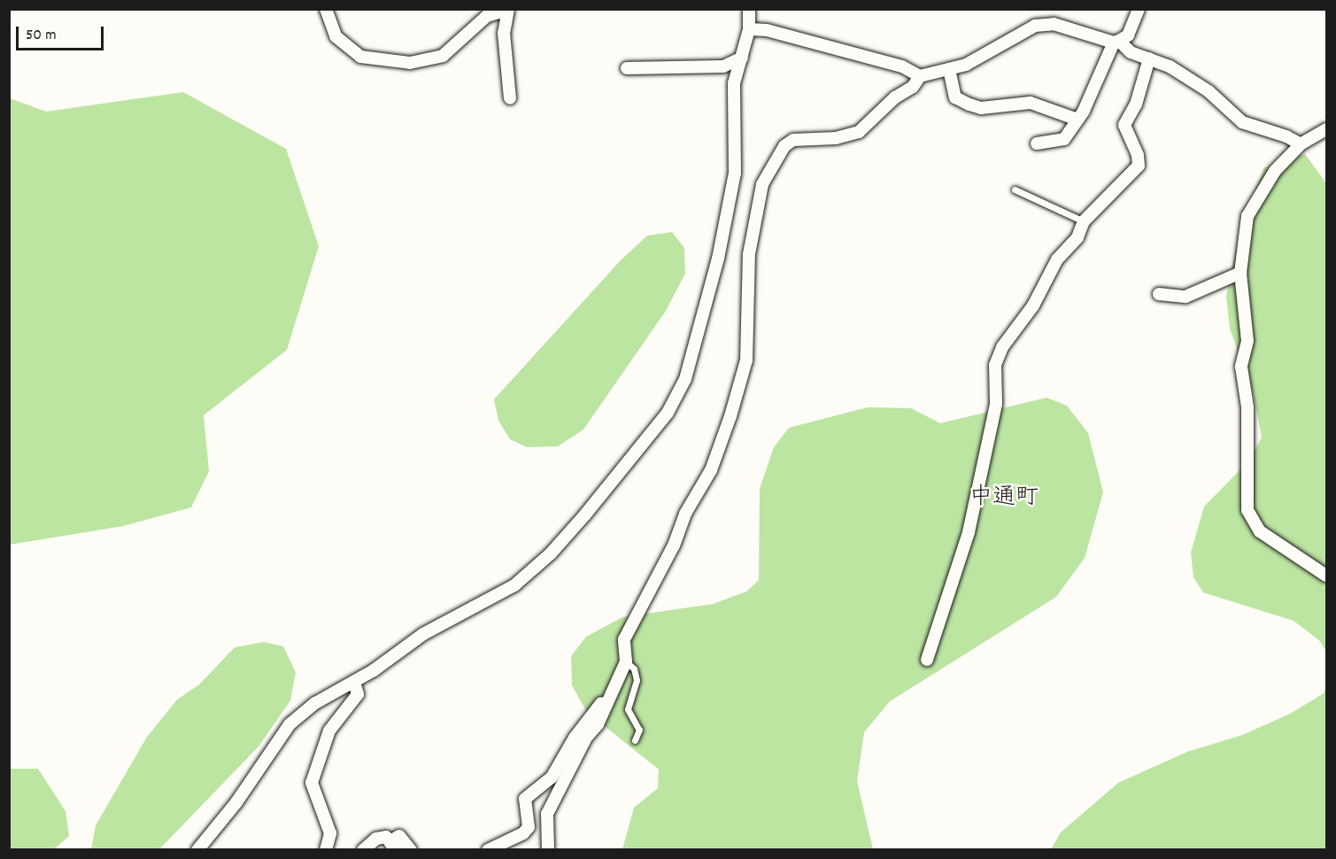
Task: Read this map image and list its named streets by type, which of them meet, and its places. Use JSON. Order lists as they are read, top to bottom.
{
  "districts": ["中通町"],
  "scale_bar": "50 m"
}
